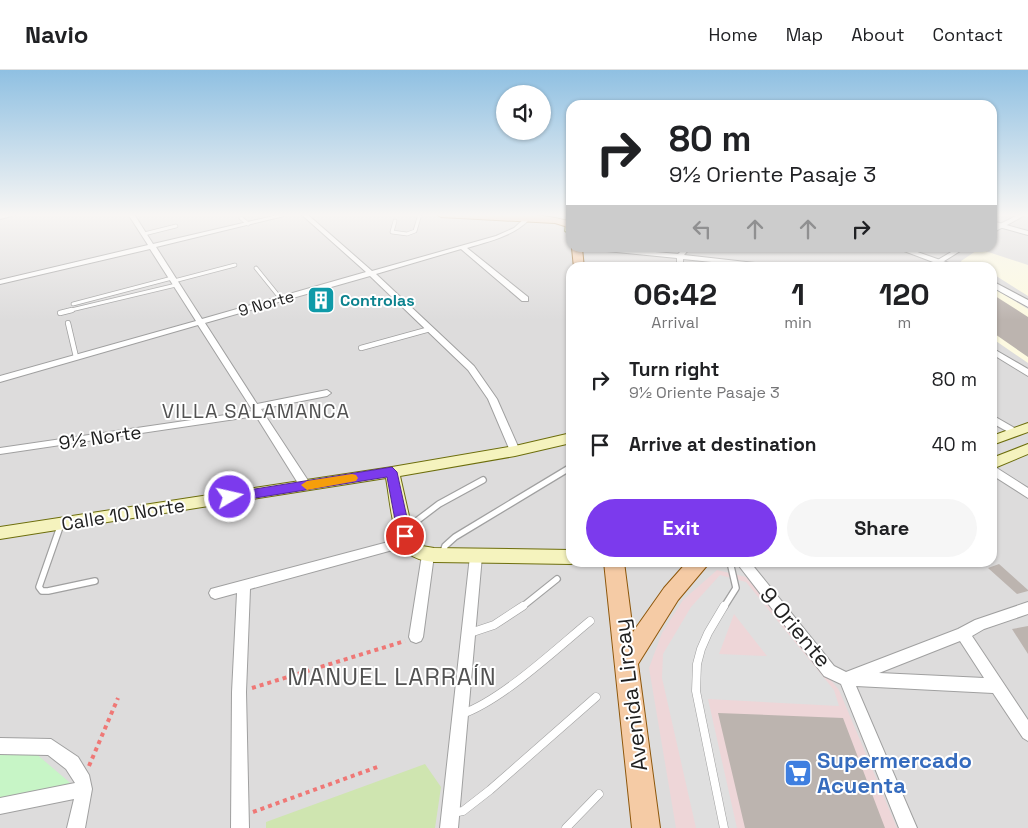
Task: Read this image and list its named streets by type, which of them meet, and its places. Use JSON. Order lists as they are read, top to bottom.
{
  "streets": {
    "main road": ["Calle 10 Norte", "Avenida Lircay"],
    "street": ["9 Norte", "9½ Norte", "9 Oriente"]
  },
  "districts": ["VILLA SALAMANCA", "MANUEL LARRAÍN"],
  "places": {
    "building": ["Controlas"],
    "supermarket": ["Supermercado Acuenta"]
  },
  "page": {
    "header": "Navio",
    "nav": [
      "Home",
      "Map",
      "About",
      "Contact"
    ],
    "turn": ["80 m", "9½ Oriente Pasaje 3"],
    "eta": [
      "06:42",
      "Arrival",
      "1",
      "min",
      "120",
      "m"
    ],
    "list": [
      {
        "name": "Turn right",
        "note": "9½ Oriente Pasaje 3",
        "value": "80 m"
      },
      {
        "name": "Arrive at destination",
        "value": "40 m"
      }
    ],
    "buttons": ["Exit", "Share"]
  }
}
